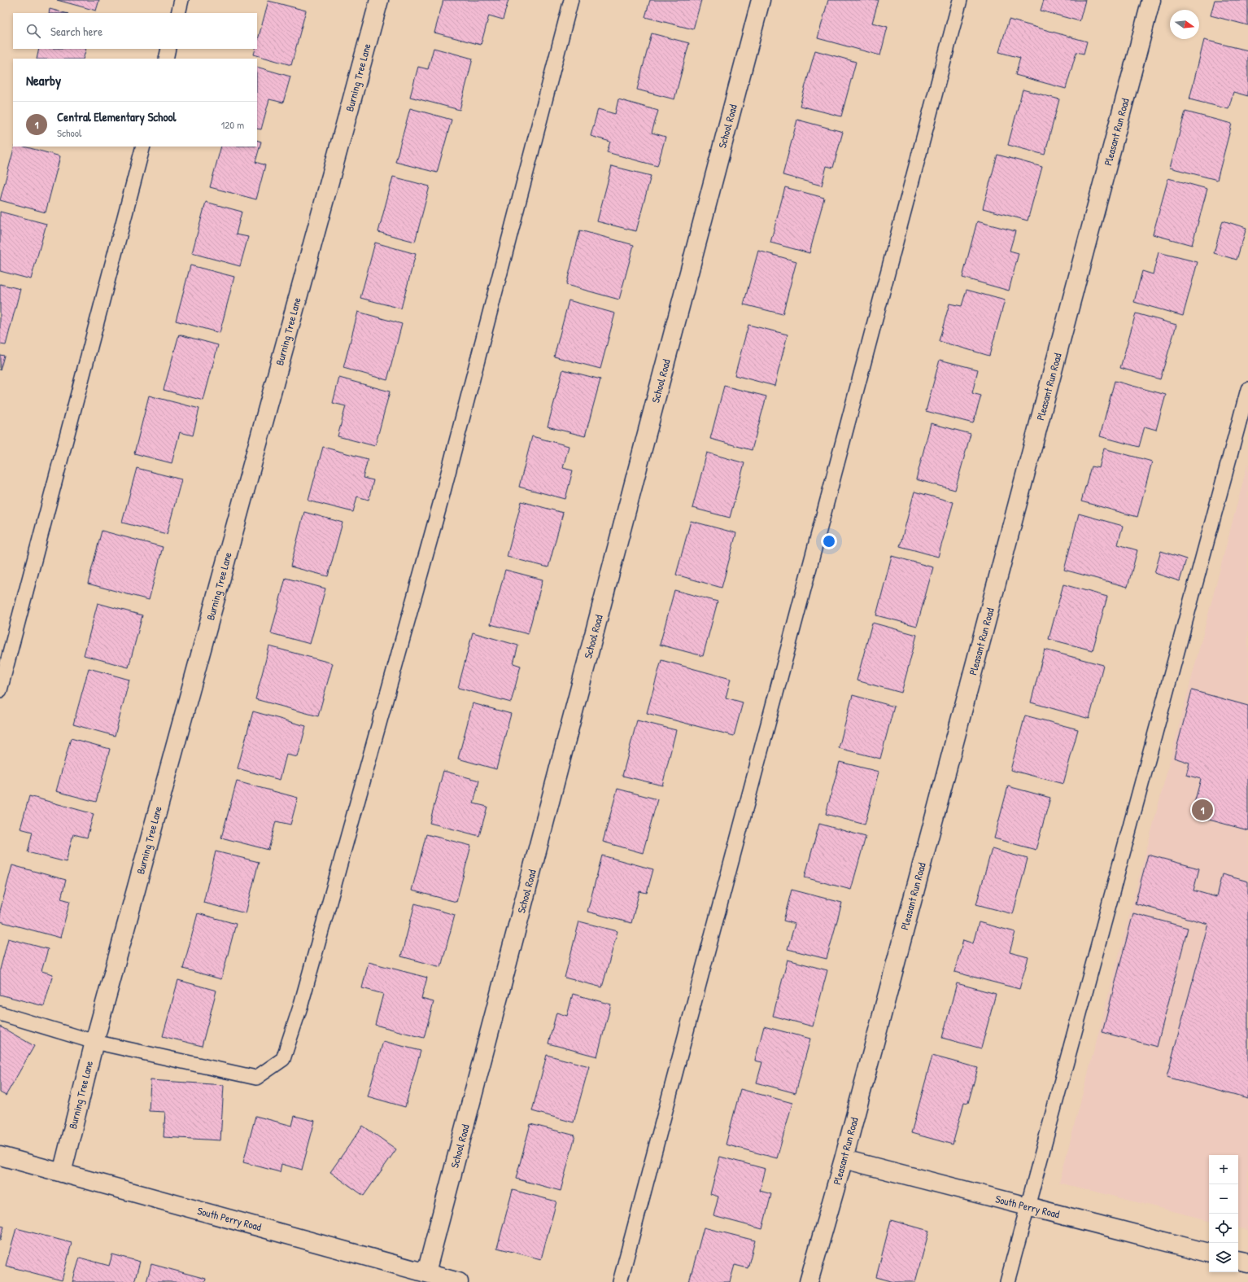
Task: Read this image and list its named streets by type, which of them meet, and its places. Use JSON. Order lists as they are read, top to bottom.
{
  "streets": {
    "street": [
      "Burning Tree Lane",
      "School Road",
      "Pleasant Run Road",
      "South Perry Road"
    ]
  },
  "crossings": [
    ["Burning Tree Lane", "South Perry Road"],
    ["School Road", "South Perry Road"],
    ["Pleasant Run Road", "South Perry Road"]
  ],
  "north": "right",
  "page": {
    "search": "Search here",
    "heading": "Nearby",
    "list": [
      {
        "mark": "1",
        "name": "Central Elementary School",
        "note": "School",
        "value": "120 m"
      }
    ],
    "pins": "1",
    "map_buttons": ["+", "−"]
  }
}
